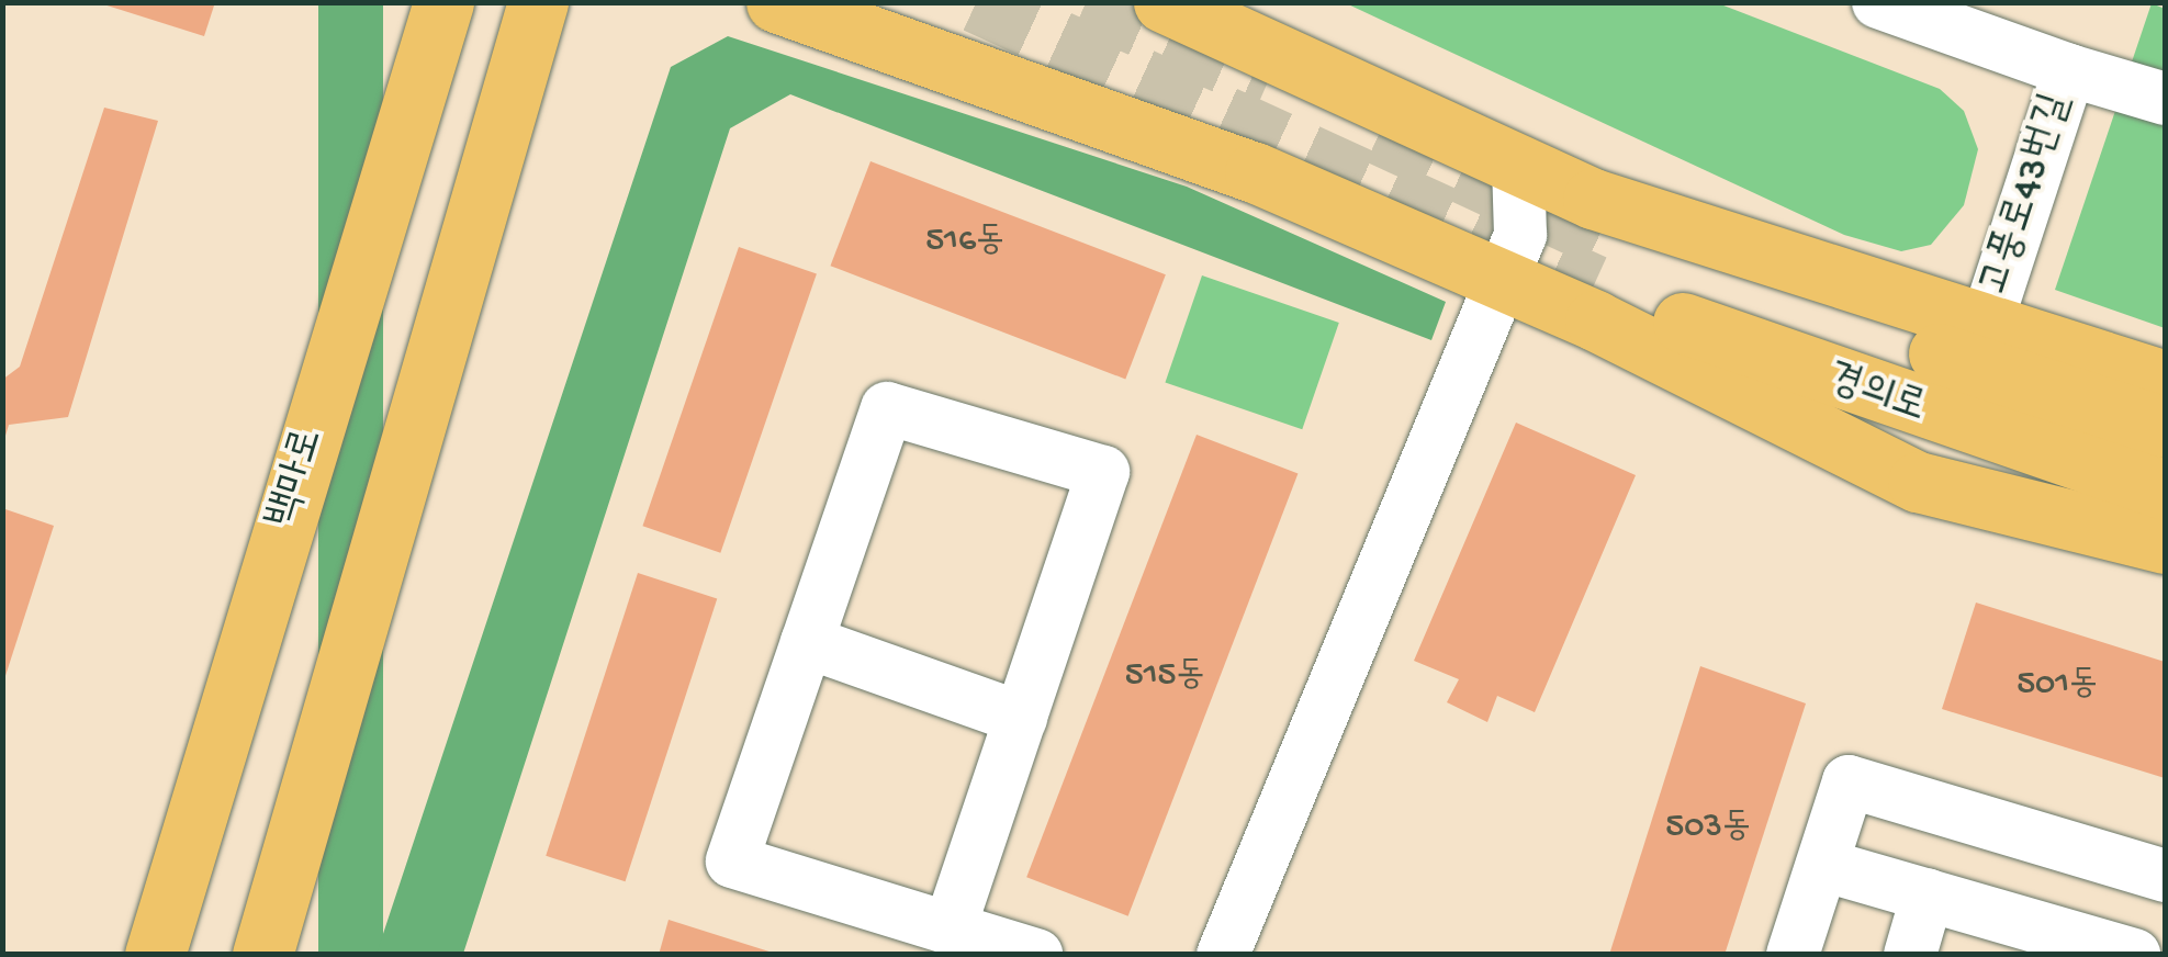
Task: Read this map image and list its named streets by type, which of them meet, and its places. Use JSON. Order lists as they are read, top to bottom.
{
  "streets": {
    "main road": ["경의로", "백마로"],
    "street": ["고풍로43번길"]
  },
  "house_numbers": [
    "516동",
    "515동",
    "501동",
    "503동"
  ]
}
